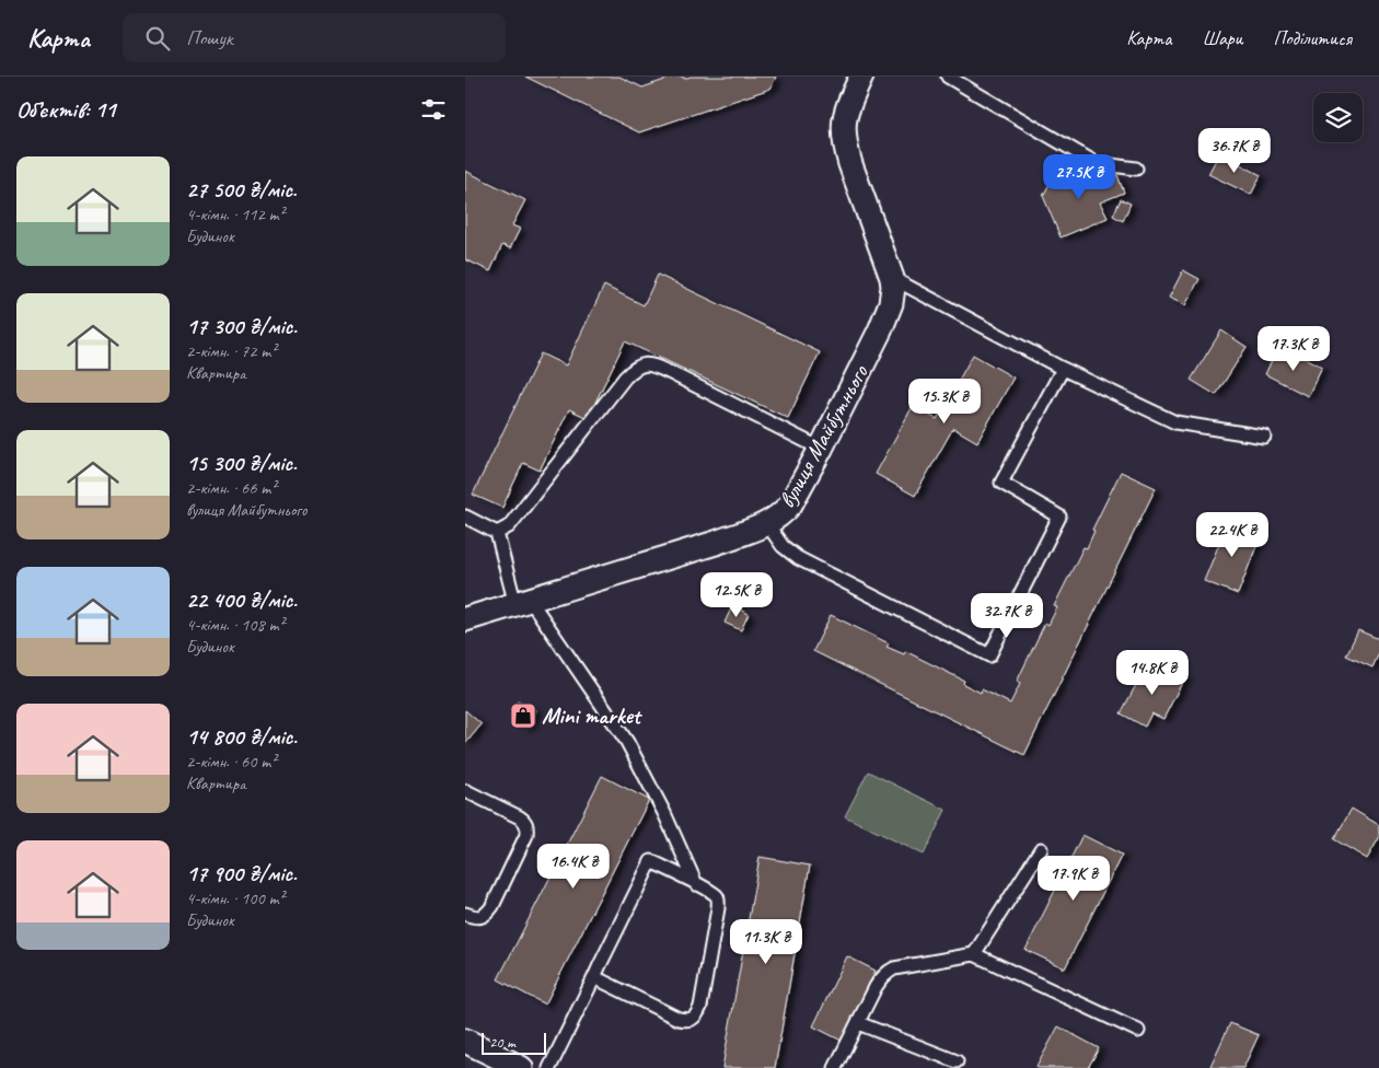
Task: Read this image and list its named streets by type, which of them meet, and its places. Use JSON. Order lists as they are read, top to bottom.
{
  "streets": {
    "street": ["вулиця Майбутнього"]
  },
  "places": {
    "shop": ["Mini market"]
  },
  "scale_bar": "20 m",
  "page": {
    "header": "Карта",
    "search": "Пошук",
    "nav": ["Карта", "Шари", "Поділитися"],
    "heading": "Об’єктів: 11",
    "price": [
      "36.7K ₴",
      "27.5K ₴",
      "17.3K ₴",
      "15.3K ₴",
      "22.4K ₴",
      "12.5K ₴",
      "32.7K ₴",
      "14.8K ₴",
      "16.4K ₴",
      "17.9K ₴",
      "11.3K ₴"
    ],
    "list": [
      {
        "name": "27 500 ₴/міс.",
        "note": "4-кімн. · 112 m² · Будинок"
      },
      {
        "name": "17 300 ₴/міс.",
        "note": "2-кімн. · 72 m² · Квартира"
      },
      {
        "name": "15 300 ₴/міс.",
        "note": "2-кімн. · 66 m² · вулиця Майбутнього"
      },
      {
        "name": "22 400 ₴/міс.",
        "note": "4-кімн. · 108 m² · Будинок"
      },
      {
        "name": "14 800 ₴/міс.",
        "note": "2-кімн. · 60 m² · Квартира"
      },
      {
        "name": "17 900 ₴/міс.",
        "note": "4-кімн. · 100 m² · Будинок"
      }
    ],
    "scale": "20 m"
  }
}
